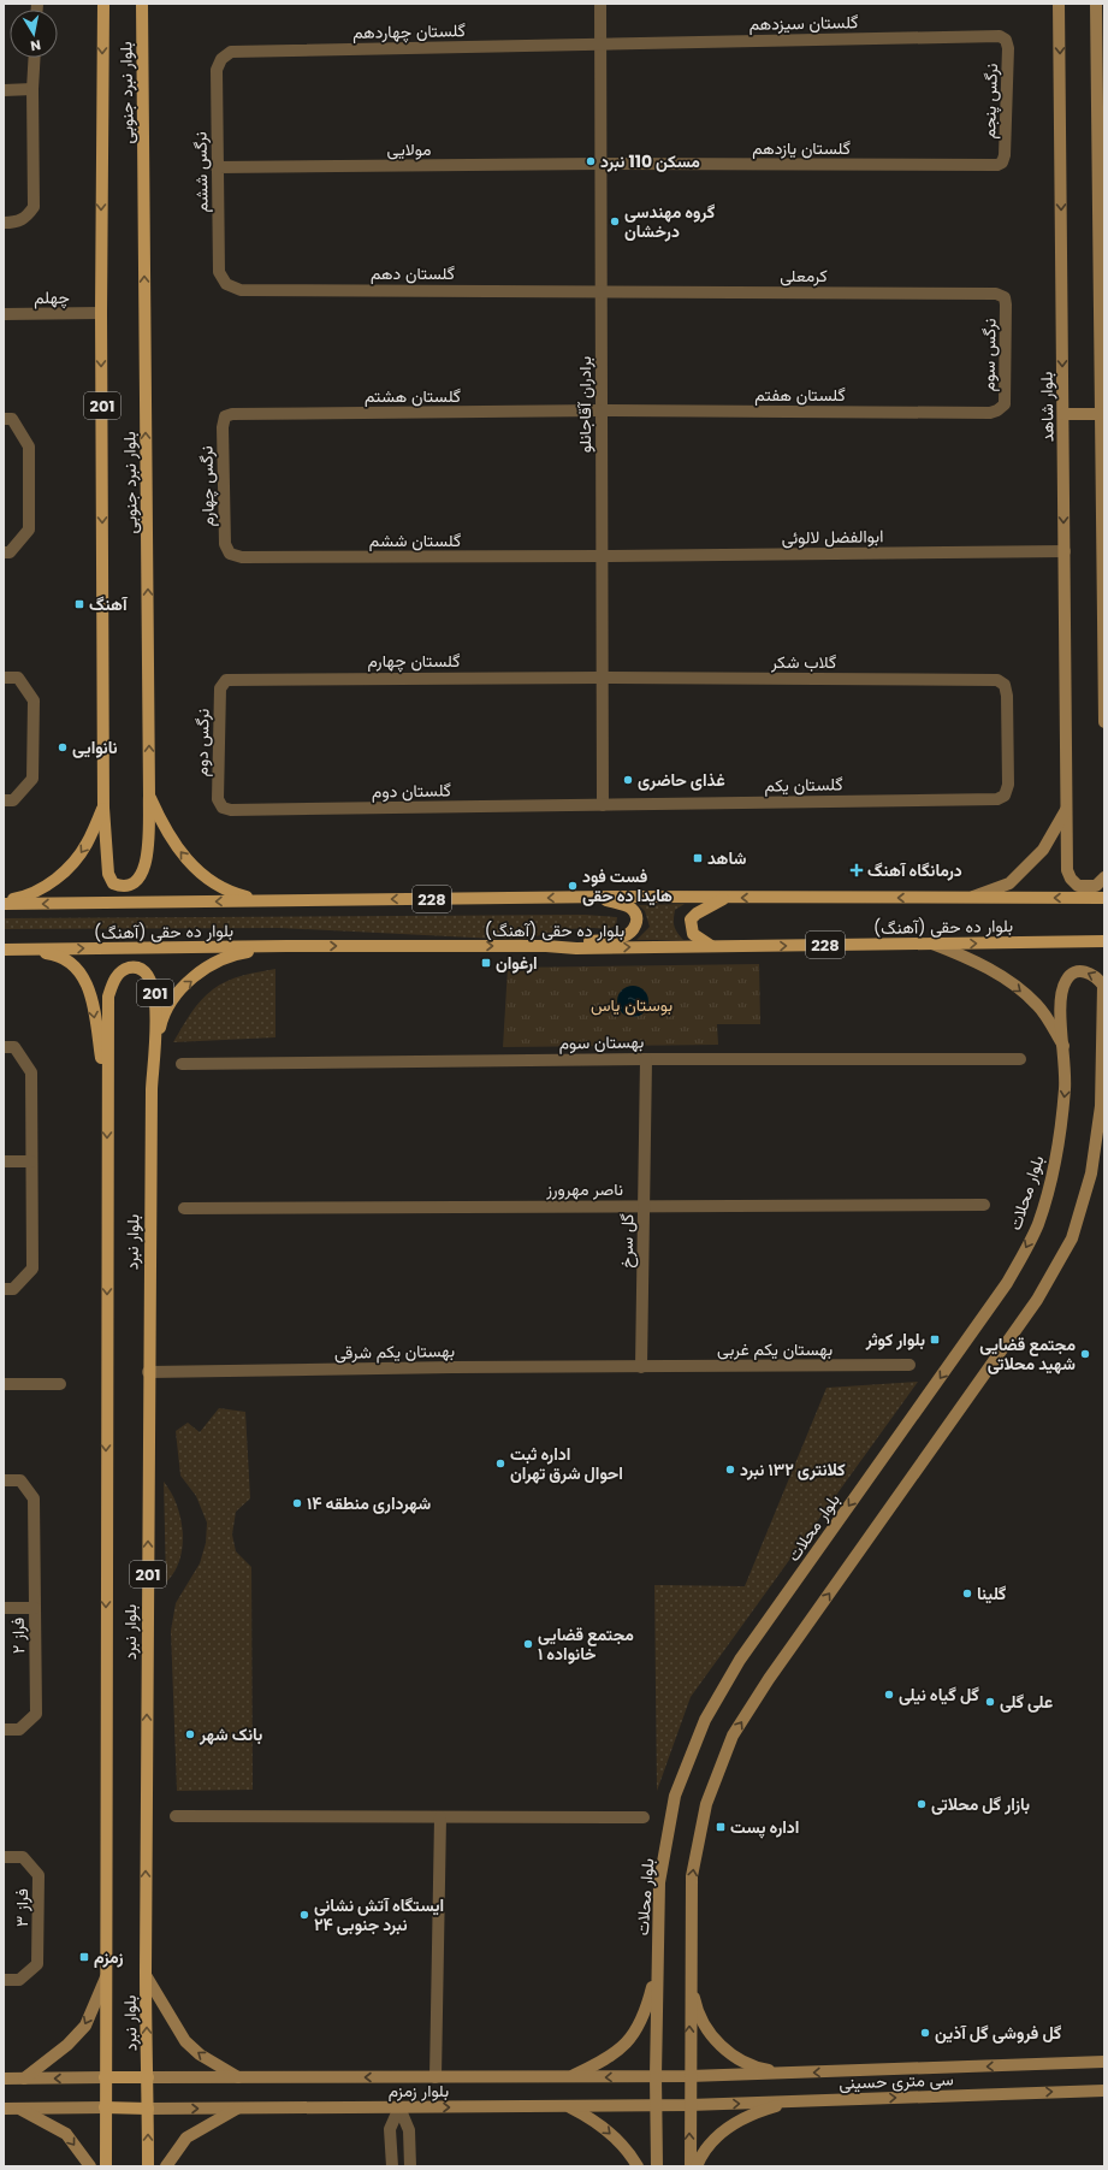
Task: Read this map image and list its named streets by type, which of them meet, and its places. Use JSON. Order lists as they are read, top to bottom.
{
  "streets": {
    "main road": [
      "بلوار نبرد جنوبی",
      "201",
      "بلوار شاهد",
      "228",
      "بلوار ده حقی (آهنگ)",
      "بلوار محلات",
      "بلوار نبرد",
      "سی متری حسینی",
      "بلوار زمزم"
    ],
    "street": [
      "گلستان سیزدهم",
      "گلستان چهاردهم",
      "نرگس پنجم",
      "گلستان یازدهم",
      "مولایی",
      "نرگس ششم",
      "گلستان دهم",
      "کرمعلی",
      "چهلم",
      "نرگس سوم",
      "گلستان هفتم",
      "گلستان هشتم",
      "برادران آقاجانلو",
      "نرگس چهارم",
      "ابوالفضل لالوئی",
      "گلستان ششم",
      "گلستان چهارم",
      "گلاب شکر",
      "نرگس دوم",
      "گلستان یکم",
      "گلستان دوم",
      "بهستان سوم",
      "ناصر مهرورز",
      "گل سرخ",
      "بهستان یکم غربی",
      "بهستان یکم شرقی",
      "فراز ۲",
      "فراز ۳"
    ]
  },
  "crossings": [
    ["گلستان سیزدهم", "گلستان چهاردهم"],
    ["گلستان سیزدهم", "نرگس پنجم"],
    ["گلستان سیزدهم", "برادران آقاجانلو"],
    ["گلستان چهاردهم", "نرگس ششم"],
    ["گلستان چهاردهم", "برادران آقاجانلو"],
    ["بلوار نبرد جنوبی", "چهلم"],
    ["بلوار نبرد جنوبی", "201"],
    ["بلوار نبرد جنوبی", "بلوار ده حقی (آهنگ)"],
    ["نرگس پنجم", "گلستان یازدهم"],
    ["گلستان یازدهم", "مولایی"],
    ["گلستان یازدهم", "برادران آقاجانلو"],
    ["مولایی", "نرگس ششم"],
    ["مولایی", "برادران آقاجانلو"],
    ["نرگس ششم", "گلستان دهم"],
    ["گلستان دهم", "کرمعلی"],
    ["گلستان دهم", "برادران آقاجانلو"],
    ["کرمعلی", "نرگس سوم"],
    ["کرمعلی", "برادران آقاجانلو"],
    ["نرگس سوم", "گلستان هفتم"],
    ["گلستان هفتم", "گلستان هشتم"],
    ["گلستان هفتم", "برادران آقاجانلو"],
    ["گلستان هشتم", "برادران آقاجانلو"],
    ["گلستان هشتم", "نرگس چهارم"],
    ["برادران آقاجانلو", "ابوالفضل لالوئی"],
    ["برادران آقاجانلو", "گلستان ششم"],
    ["برادران آقاجانلو", "گلستان چهارم"],
    ["برادران آقاجانلو", "گلاب شکر"],
    ["برادران آقاجانلو", "گلستان یکم"],
    ["برادران آقاجانلو", "گلستان دوم"],
    ["201", "بلوار نبرد"],
    ["بلوار شاهد", "ابوالفضل لالوئی"],
    ["نرگس چهارم", "گلستان ششم"],
    ["ابوالفضل لالوئی", "گلستان ششم"],
    ["گلستان چهارم", "گلاب شکر"],
    ["گلستان چهارم", "نرگس دوم"],
    ["گلاب شکر", "گلستان یکم"],
    ["نرگس دوم", "گلستان دوم"],
    ["گلستان یکم", "گلستان دوم"],
    ["بلوار ده حقی (آهنگ)", "بلوار محلات"],
    ["بهستان سوم", "گل سرخ"],
    ["ناصر مهرورز", "گل سرخ"],
    ["بلوار محلات", "سی متری حسینی"],
    ["بلوار محلات", "بلوار زمزم"],
    ["گل سرخ", "بهستان یکم غربی"],
    ["گل سرخ", "بهستان یکم شرقی"],
    ["بلوار نبرد", "بهستان یکم شرقی"],
    ["بلوار نبرد", "بلوار زمزم"],
    ["بهستان یکم غربی", "بهستان یکم شرقی"],
    ["سی متری حسینی", "بلوار زمزم"]
  ],
  "parks": ["بوستان یاس"],
  "places": {
    "other": [
      "مسکن 110 نبرد",
      "گروه مهندسی درخشان",
      "نانوایی",
      "غذای حاضری",
      "فست فود هایدا ده حقی",
      "مجتمع قضایی شهید محلاتی",
      "اداره ثبت احوال شرق تهران",
      "کلانتری ۱۳۲ نبرد",
      "شهرداری منطقه ۱۴",
      "گلينا",
      "مجتمع قضایی خانواده ۱",
      "گل گیاه نیلی",
      "علی گلی",
      "بانک شهر",
      "بازار گل محلاتی",
      "ایستگاه آتش نشانی ۲۴ نبرد جنوبی",
      "گل فروشی گل آذین"
    ],
    "transit": [
      "آهنگ",
      "شاهد",
      "ارغوان",
      "بلوار کوثر",
      "اداره پست",
      "زمزم"
    ],
    "health": ["درمانگاه آهنگ"]
  },
  "north": "bottom"
}
